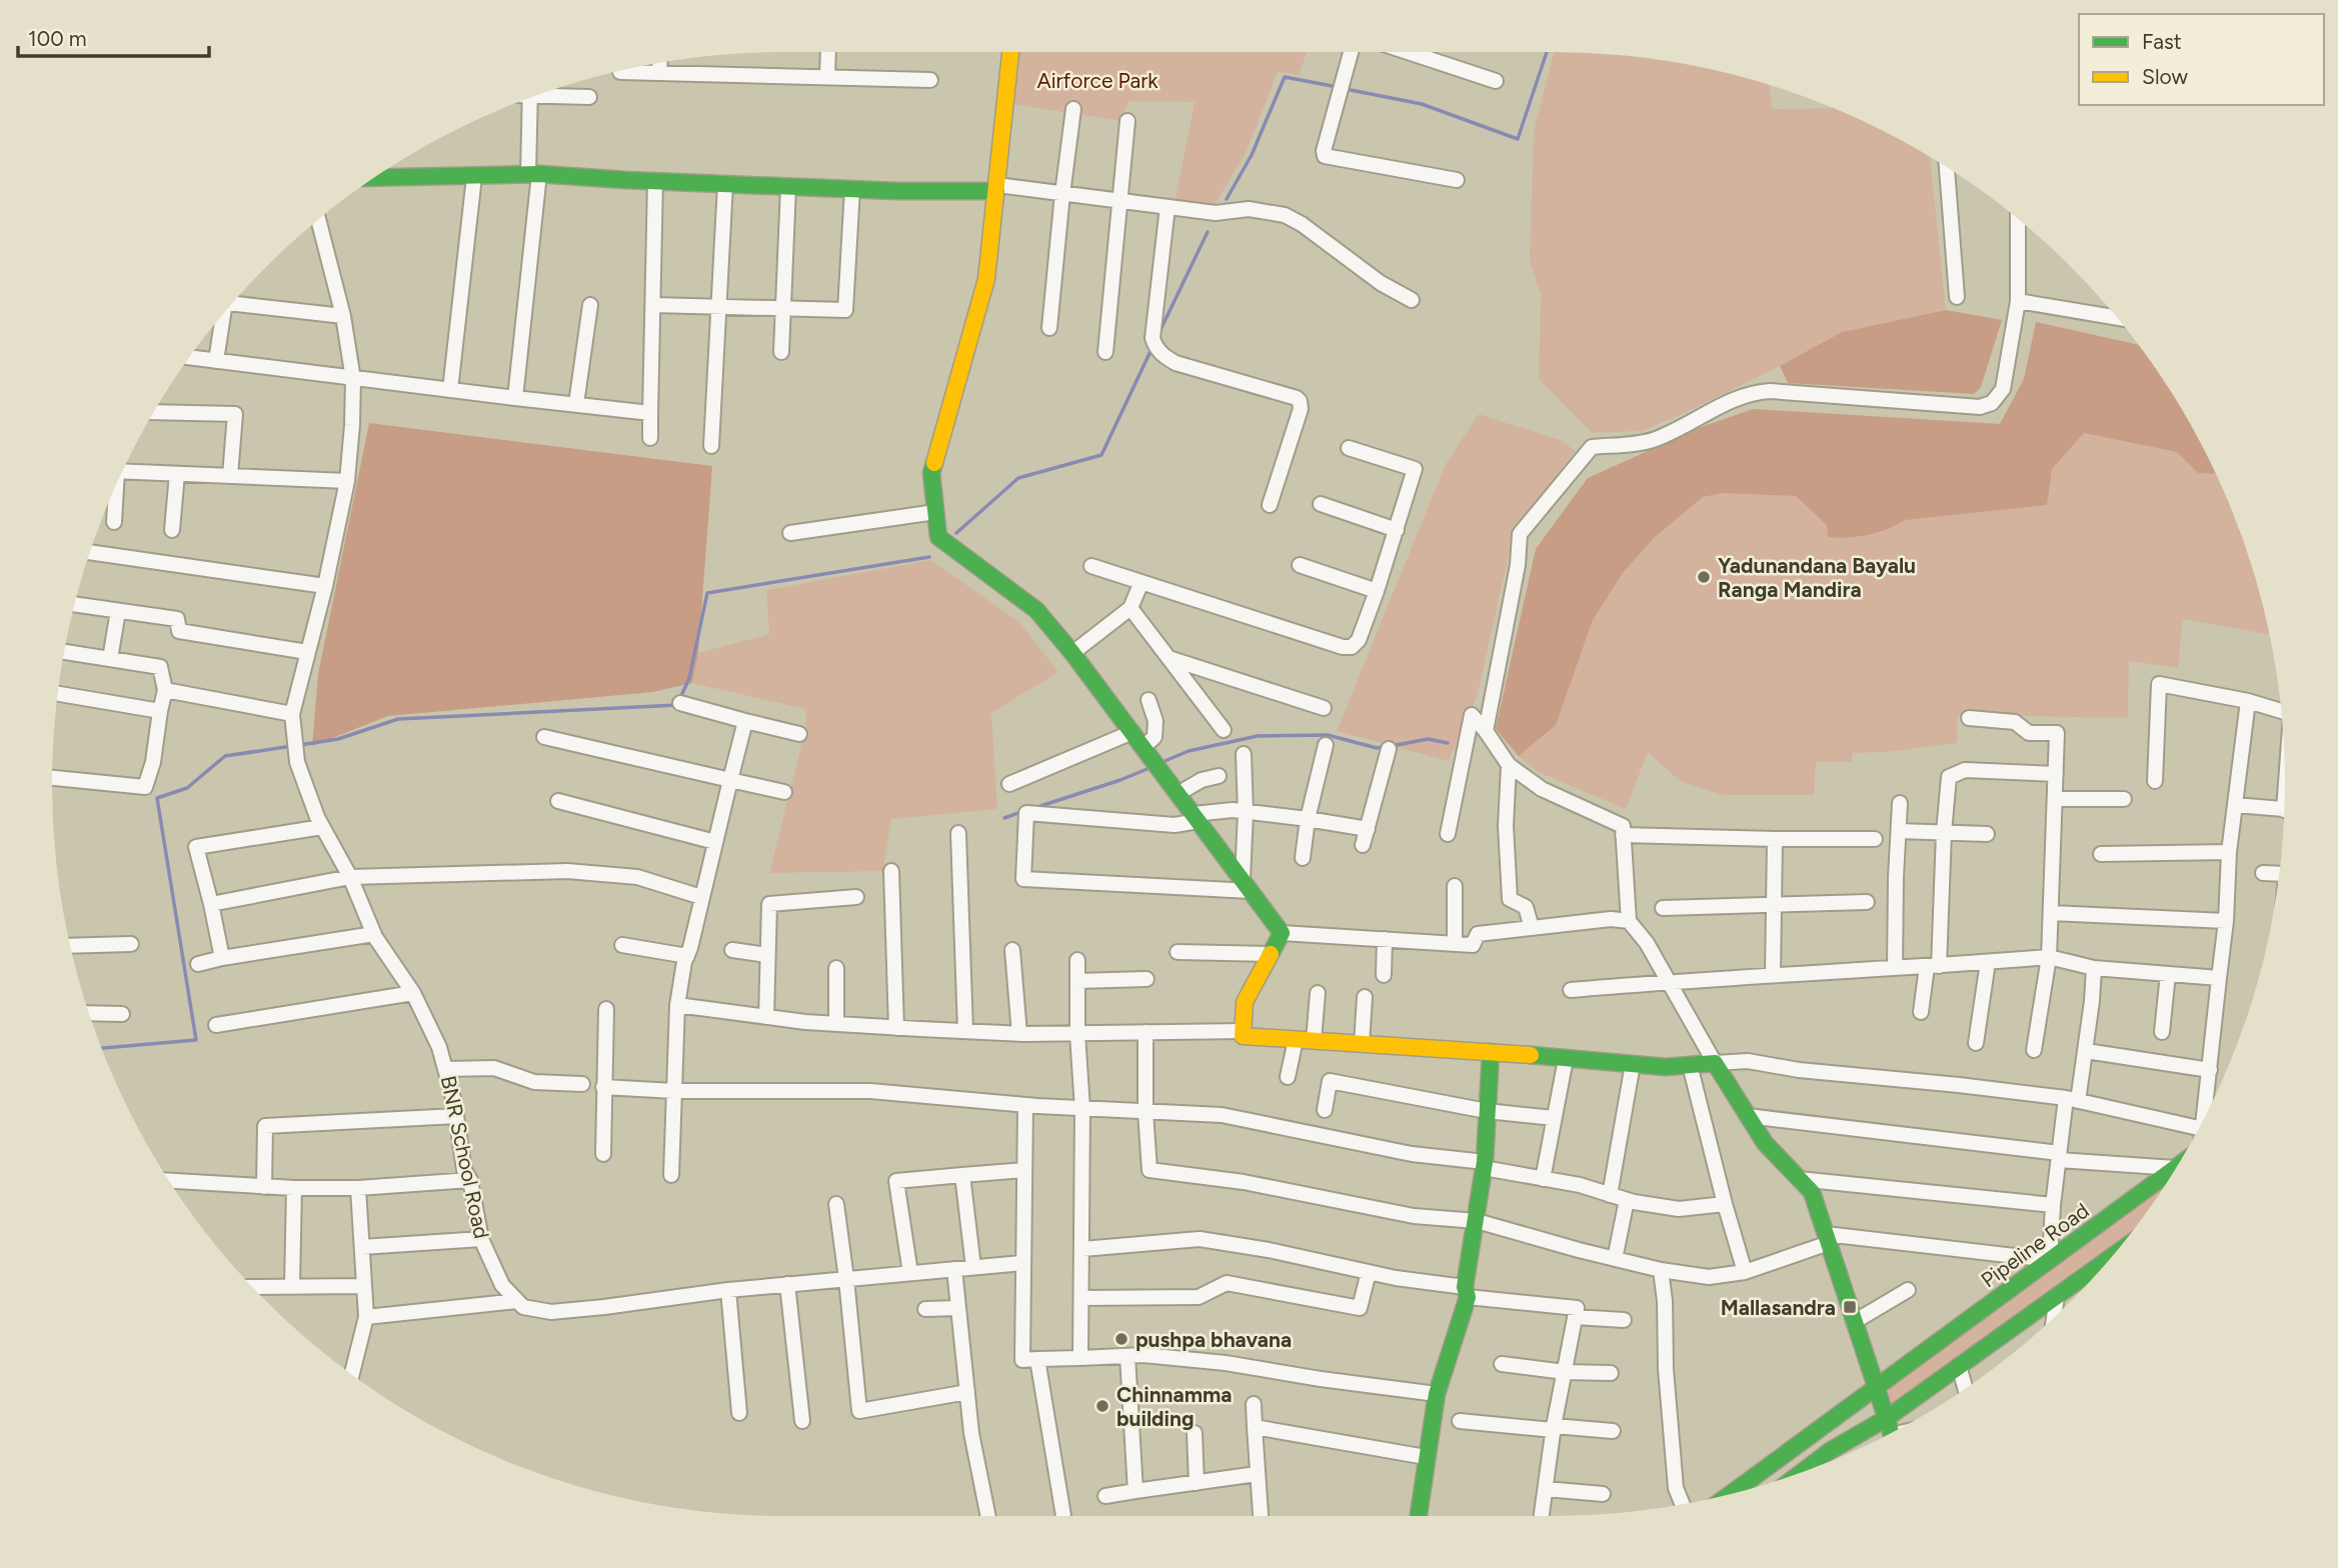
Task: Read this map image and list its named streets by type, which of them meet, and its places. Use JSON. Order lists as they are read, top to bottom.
{
  "streets": {
    "street": ["BNR School Road", "Pipeline Road"]
  },
  "parks": ["Airforce Park"],
  "places": {
    "other": ["Yadunandana Bayalu Ranga Mandira", "pushpa bhavana", "Chinnamma building"],
    "transit": ["Mallasandra"]
  },
  "legend": ["Fast", "Slow"],
  "scale_bar": "100 m"
}
